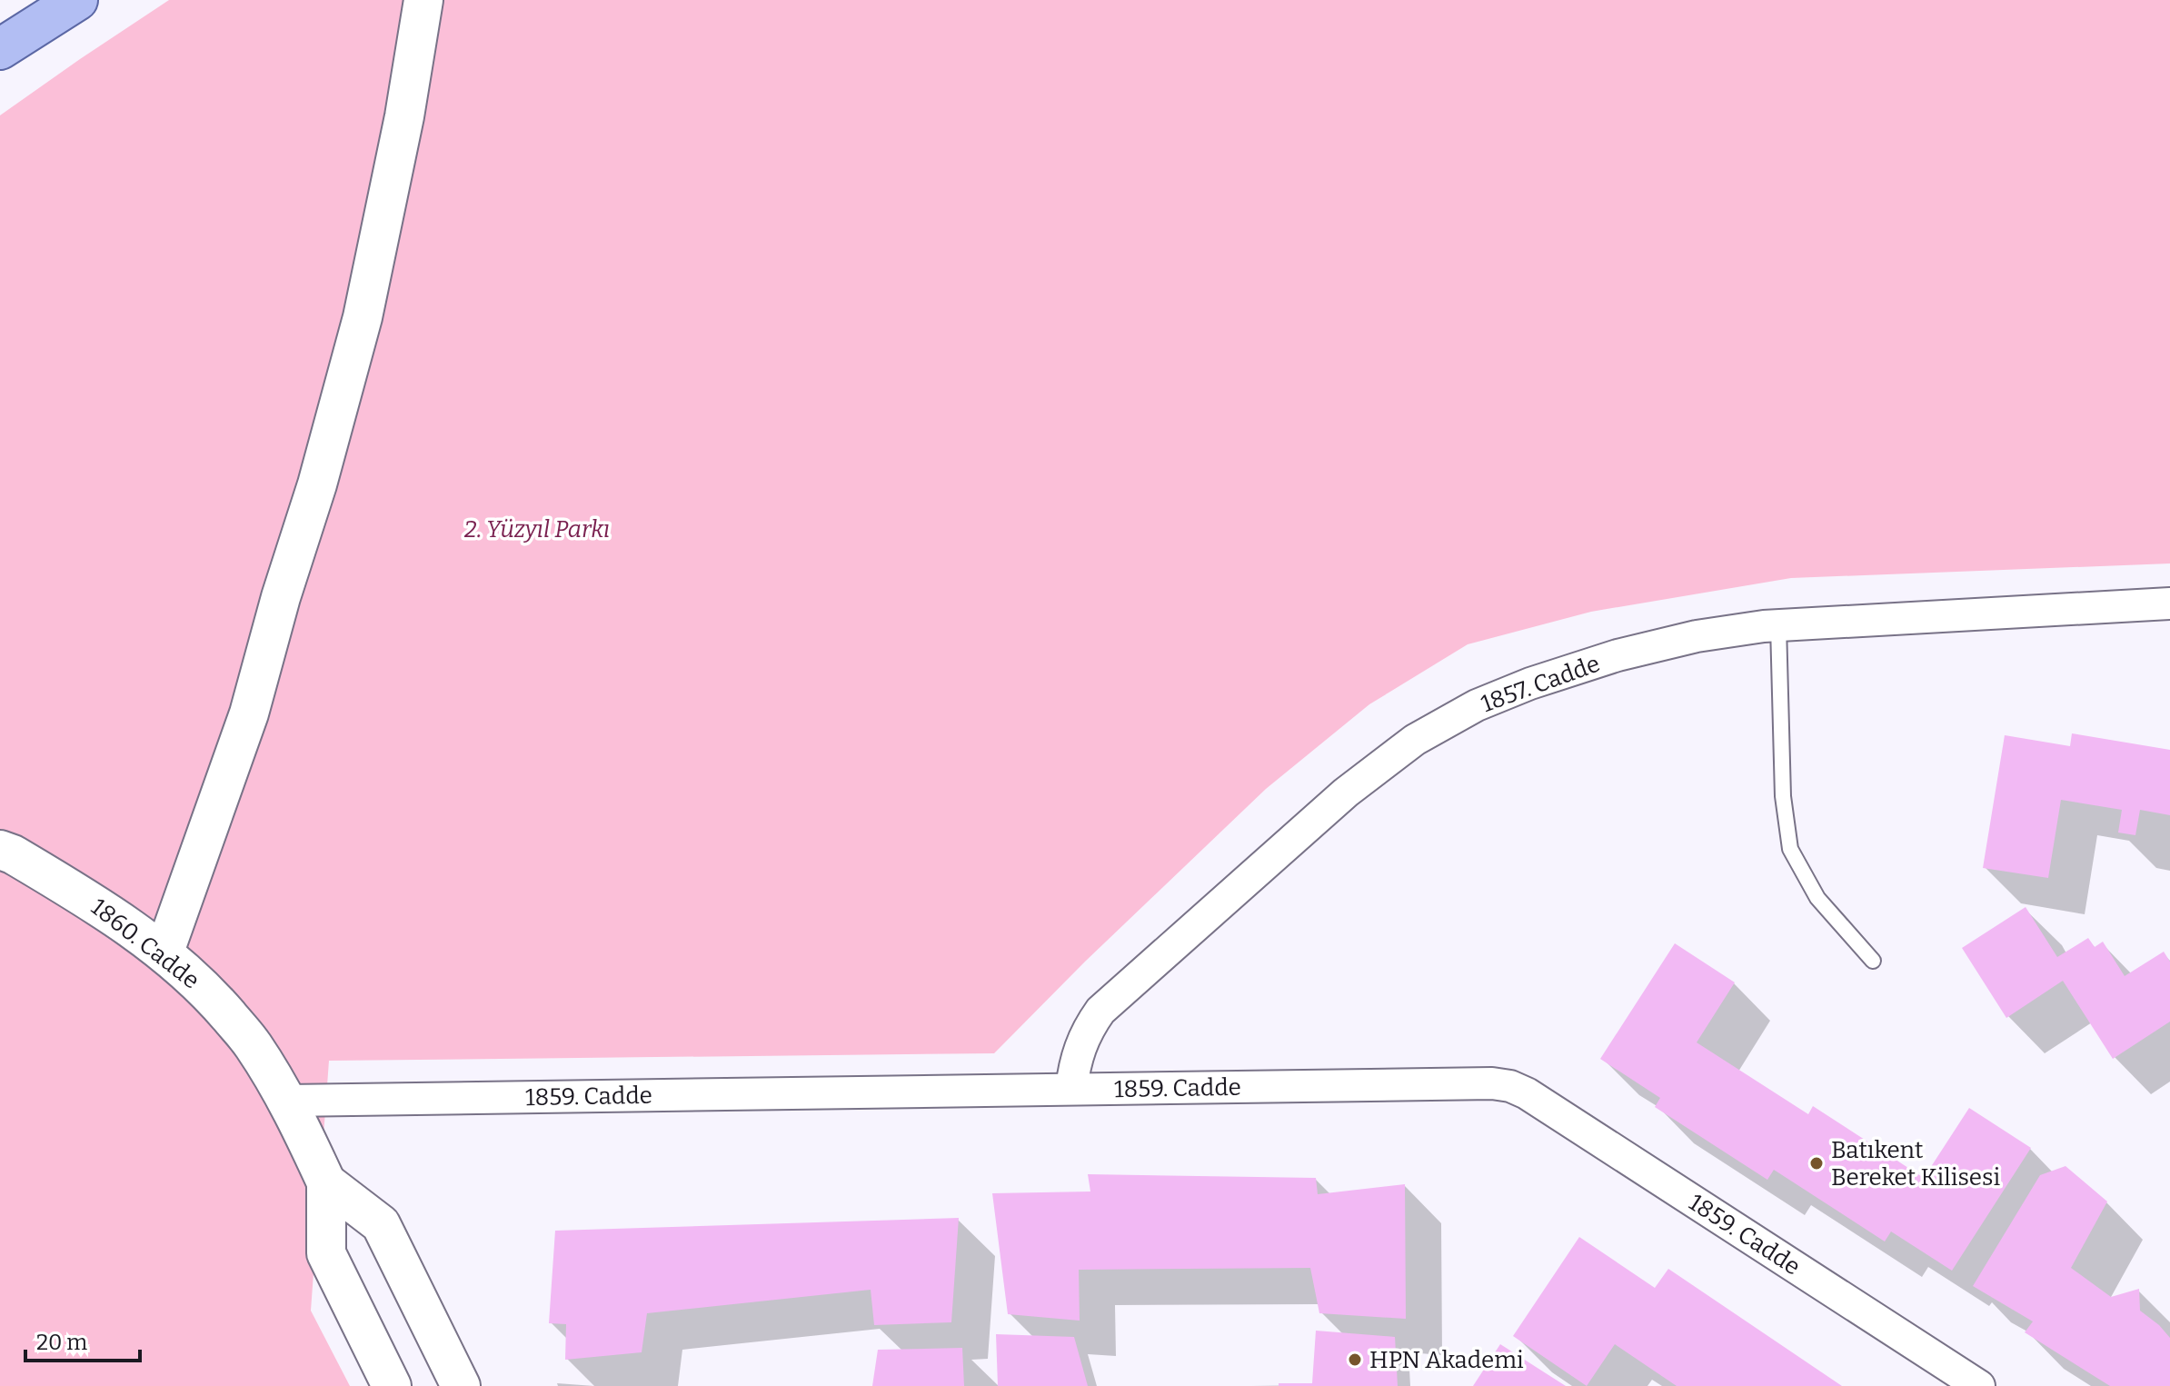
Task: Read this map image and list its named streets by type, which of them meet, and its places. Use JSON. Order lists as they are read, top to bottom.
{
  "streets": {
    "street": ["1857. Cadde", "1860. Cadde", "1859. Cadde"]
  },
  "crossings": [
    ["1857. Cadde", "1859. Cadde"],
    ["1860. Cadde", "1859. Cadde"]
  ],
  "parks": ["2. Yüzyıl Parkı"],
  "places": ["Batıkent Bereket Kilisesi", "HPN Akademi"],
  "scale_bar": "20 m"
}
